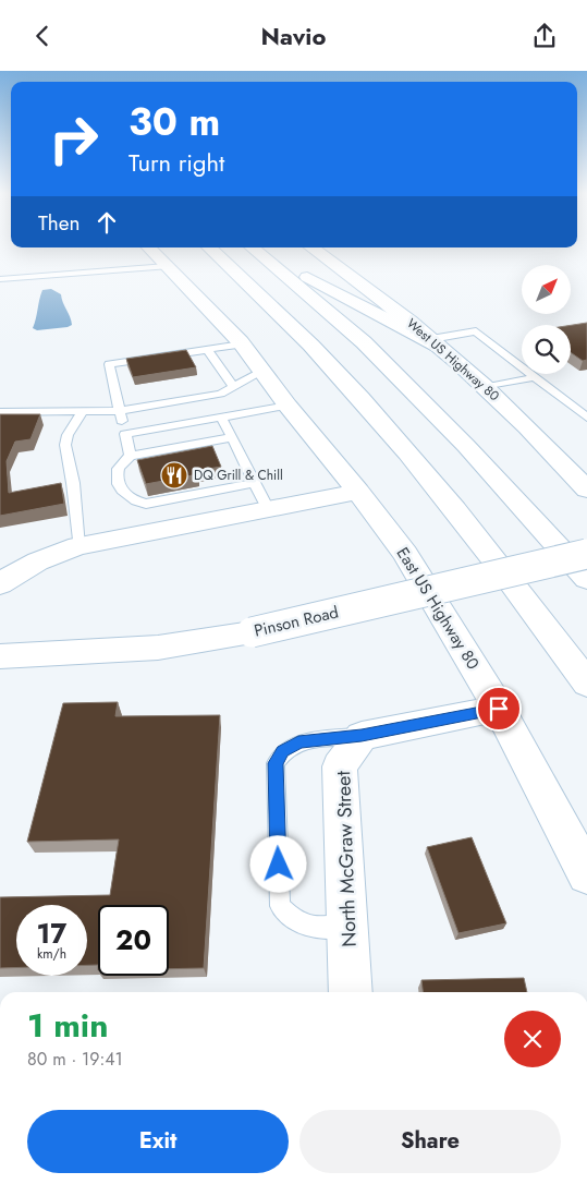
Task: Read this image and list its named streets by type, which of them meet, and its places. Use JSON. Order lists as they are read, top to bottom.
{
  "streets": {
    "main road": [
      "West US Highway 80",
      "East US Highway 80",
      "Pinson Road",
      "North McGraw Street"
    ]
  },
  "places": {
    "restaurant": ["DQ Grill & Chill"]
  },
  "north": "top right",
  "page": {
    "header": "Navio",
    "turn": ["30 m", "Turn right"],
    "then": "Then",
    "speed": "17 km/h",
    "limit": "20",
    "heading": ["1 min", "80 m · 19:41"],
    "buttons": ["Exit", "Share"]
  }
}
